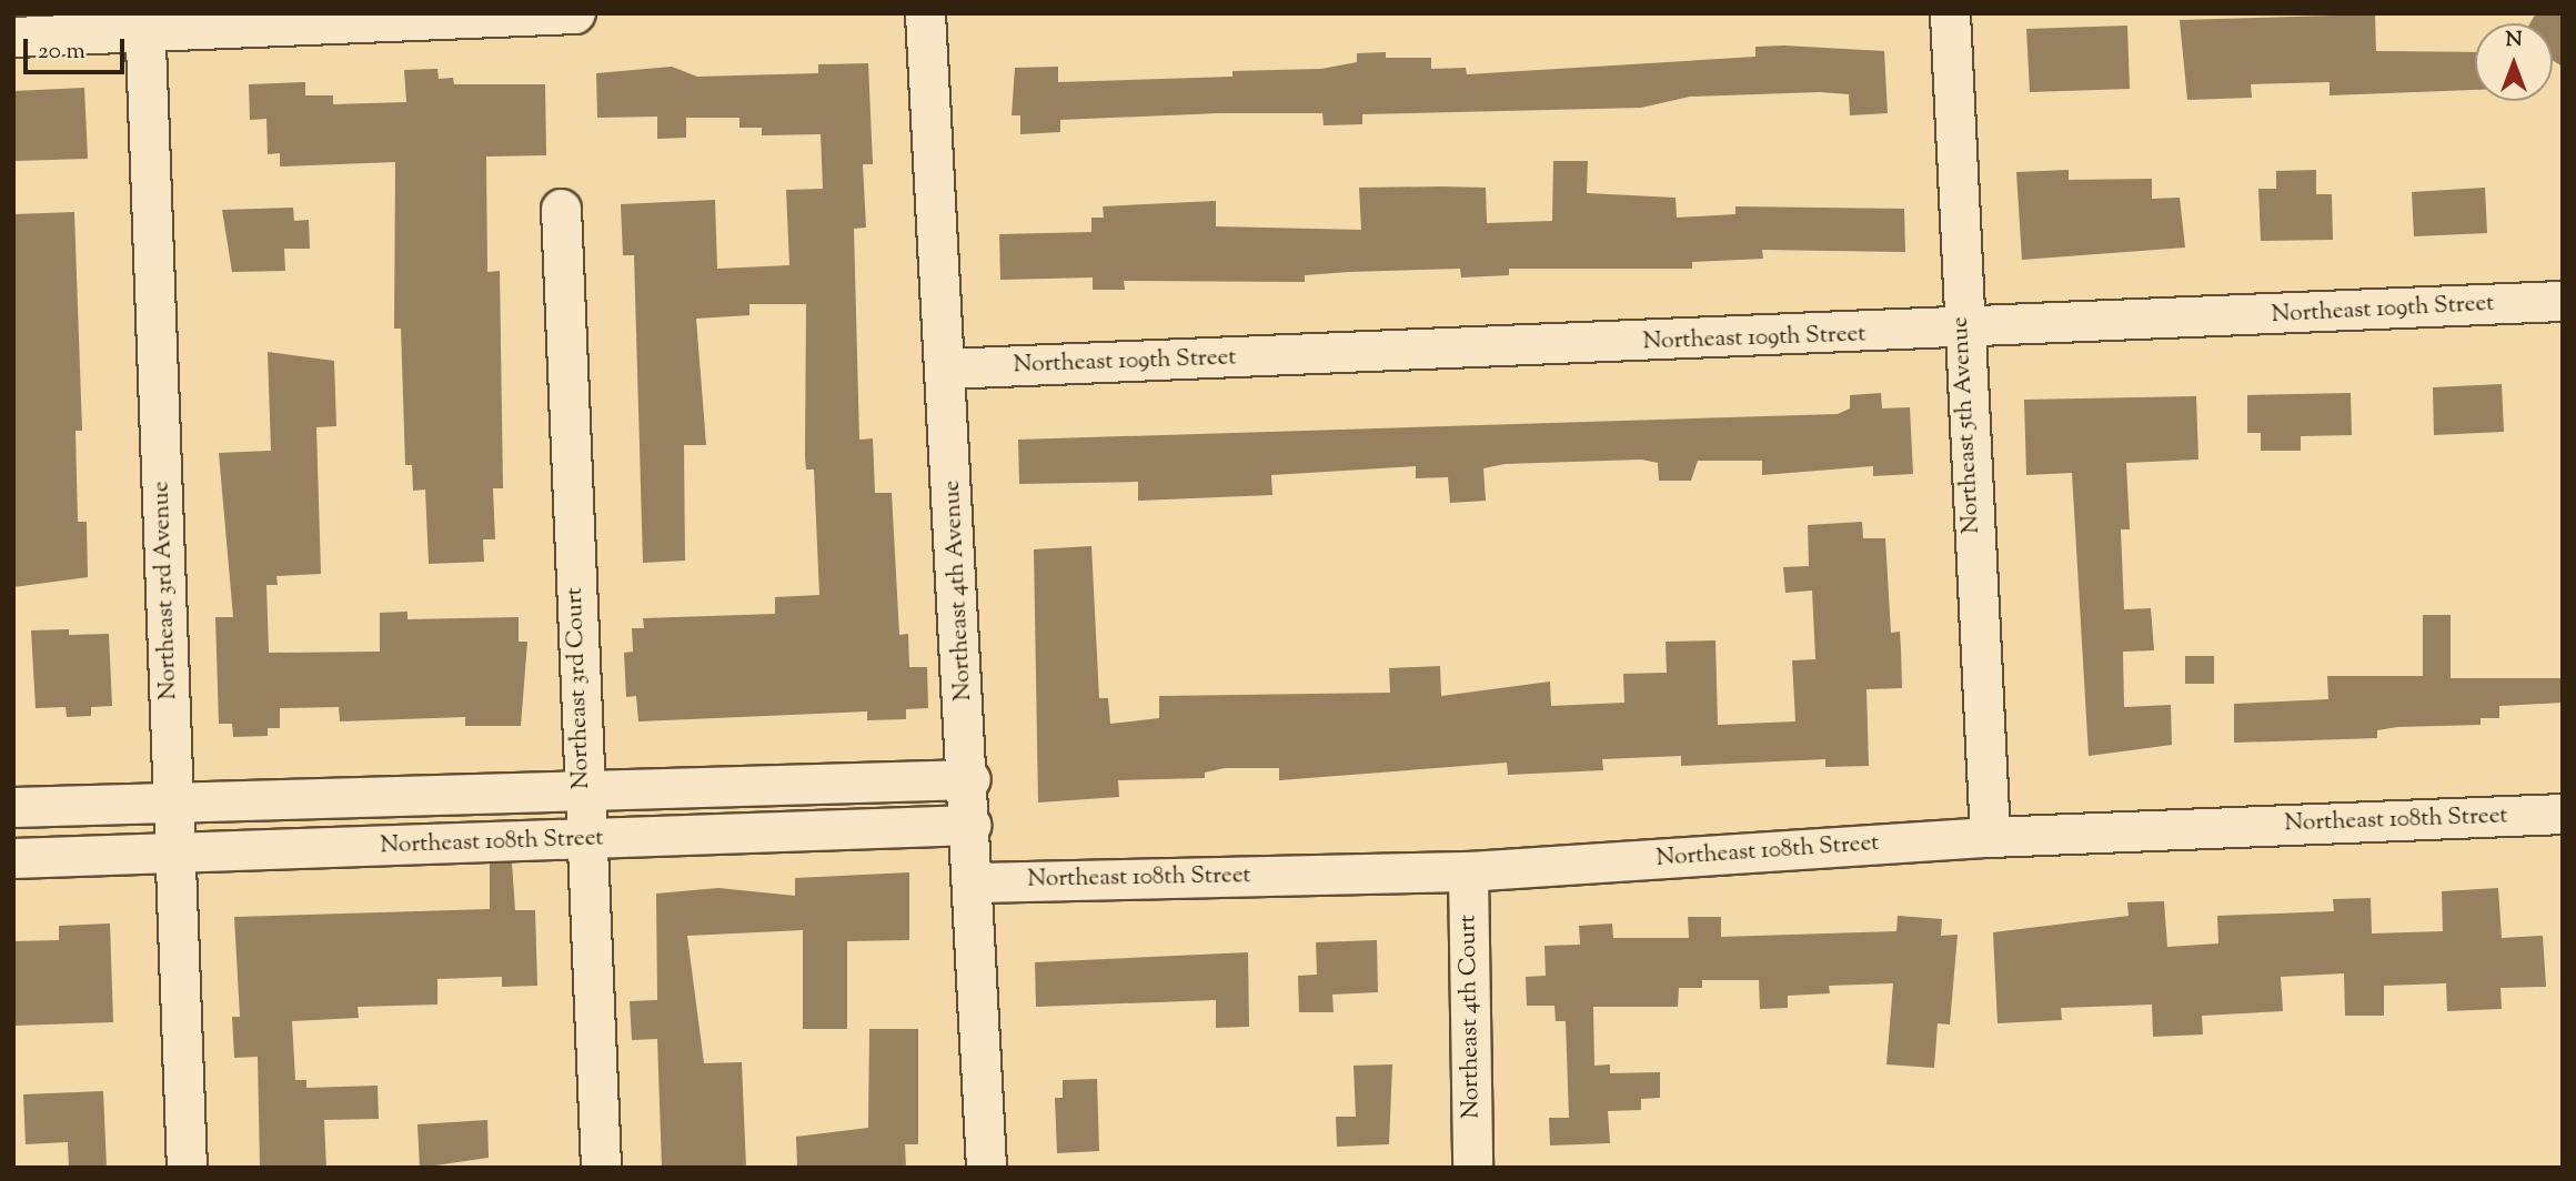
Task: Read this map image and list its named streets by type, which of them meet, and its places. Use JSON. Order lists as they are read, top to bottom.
{
  "streets": {
    "street": [
      "Northeast 109th Street",
      "Northeast 5th Avenue",
      "Northeast 3rd Avenue",
      "Northeast 4th Avenue",
      "Northeast 3rd Court",
      "Northeast 108th Street",
      "Northeast 4th Court"
    ]
  },
  "crossings": [
    ["Northeast 109th Street", "Northeast 5th Avenue"],
    ["Northeast 109th Street", "Northeast 4th Avenue"],
    ["Northeast 5th Avenue", "Northeast 108th Street"],
    ["Northeast 3rd Avenue", "Northeast 108th Street"],
    ["Northeast 4th Avenue", "Northeast 108th Street"],
    ["Northeast 3rd Court", "Northeast 108th Street"],
    ["Northeast 108th Street", "Northeast 4th Court"]
  ],
  "scale_bar": "20 m",
  "north": "top"
}
